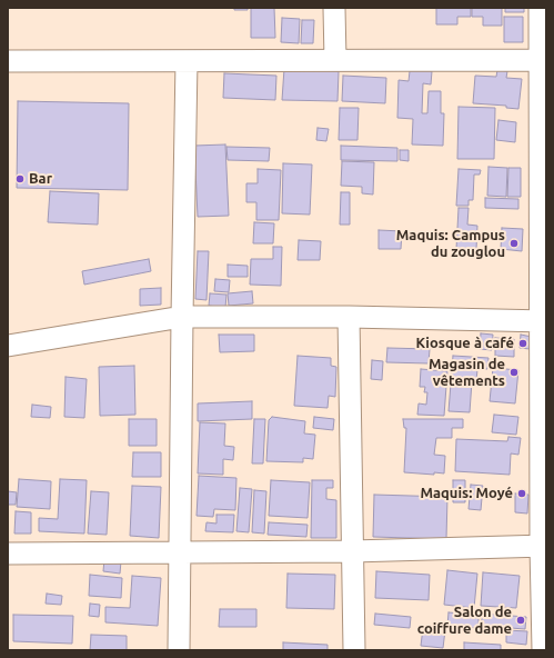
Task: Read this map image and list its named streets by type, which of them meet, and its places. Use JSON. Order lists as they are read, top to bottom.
{
  "places": [
    "Bar",
    "Maquis: Campus du zouglou",
    "Kiosque à café",
    "Magasin de vêtements",
    "Maquis: Moyé",
    "Salon de coiffure dame"
  ]
}
